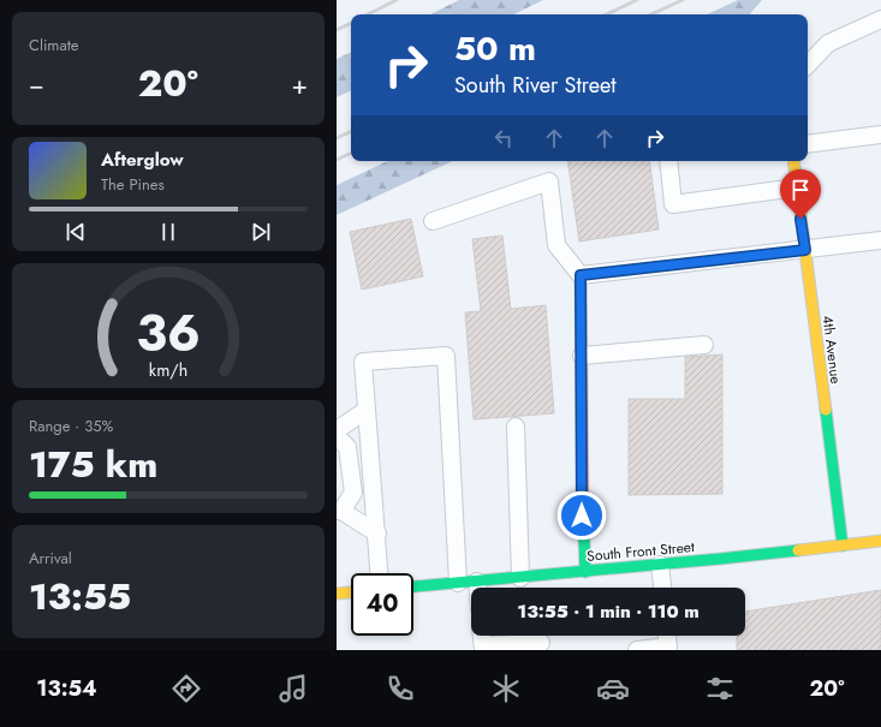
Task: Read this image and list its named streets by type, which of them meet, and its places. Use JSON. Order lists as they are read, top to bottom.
{
  "streets": {
    "street": ["4th Avenue", "South Front Street"]
  },
  "crossings": [
    ["4th Avenue", "South Front Street"]
  ],
  "page": {
    "tile": [
      "Climate",
      ["Range · 35%", "175 km"],
      ["Arrival", "13:55"]
    ],
    "turn": ["50 m", "South River Street"],
    "heat": ["−", "20°", "+"],
    "song": ["Afterglow", "The Pines"],
    "limit": "40",
    "trip": "13:55 · 1 min · 110 m",
    "tabs": ["13:54", "20°"],
    "gauge": ["36", "km/h"]
  }
}
